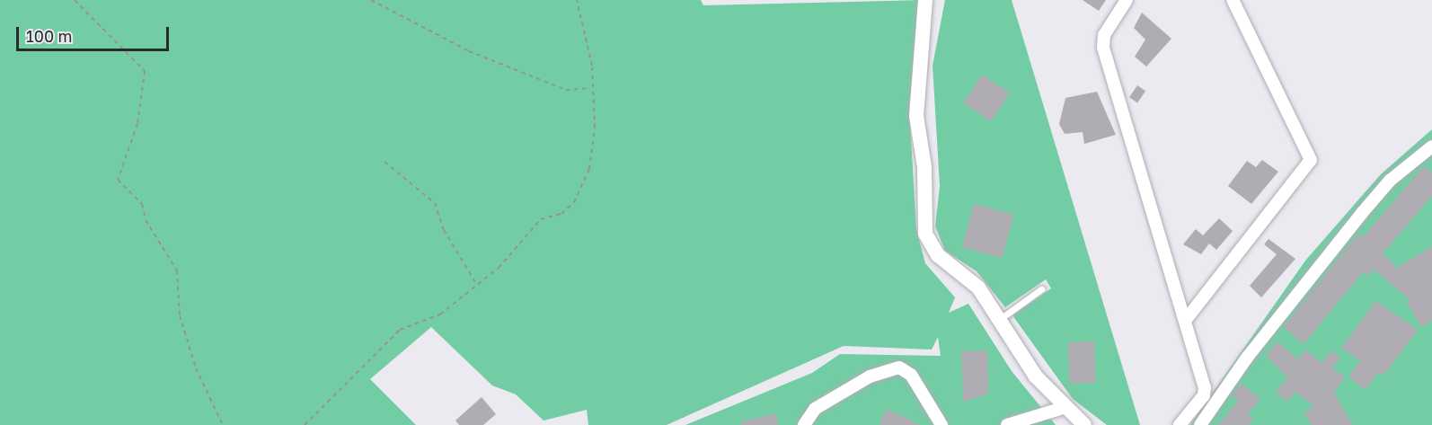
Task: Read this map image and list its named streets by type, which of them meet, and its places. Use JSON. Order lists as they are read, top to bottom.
{
  "scale_bar": "100 m"
}
